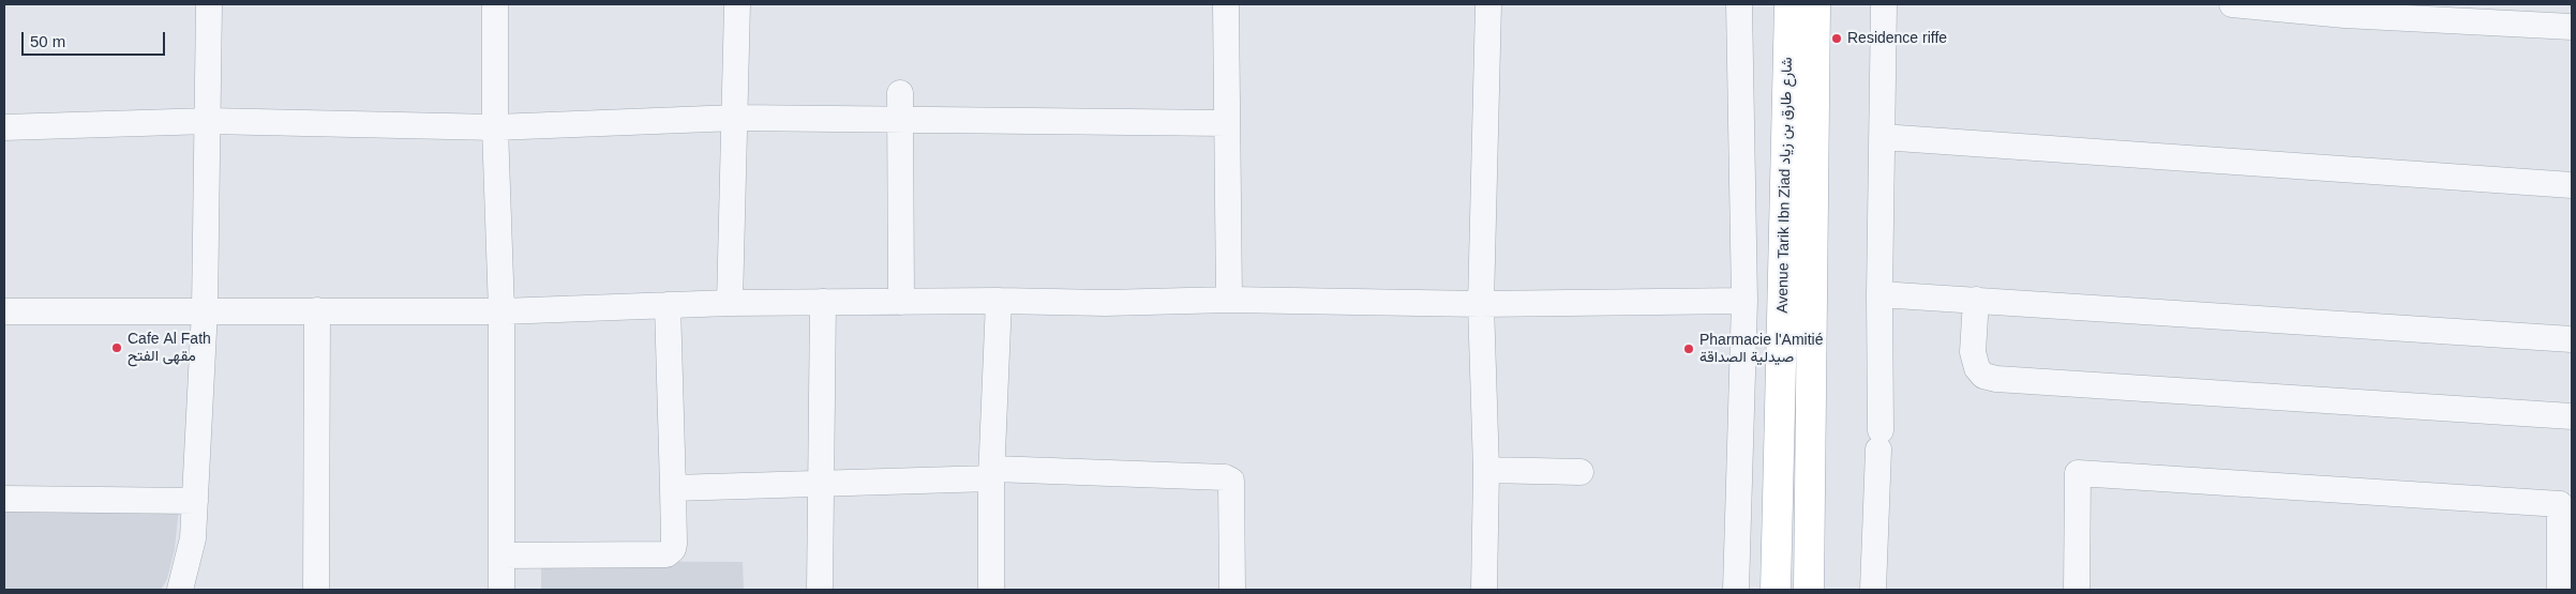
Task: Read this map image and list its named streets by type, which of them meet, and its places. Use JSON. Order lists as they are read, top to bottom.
{
  "streets": {
    "main road": ["Avenue Tarik Ibn Ziad شارع طارق بن زياد"]
  },
  "places": ["Residence riffe", "Cafe Al Fath مقهى الفتح", "Pharmacie l'Amitié صيدلية الصداقة"],
  "scale_bar": "50 m"
}
